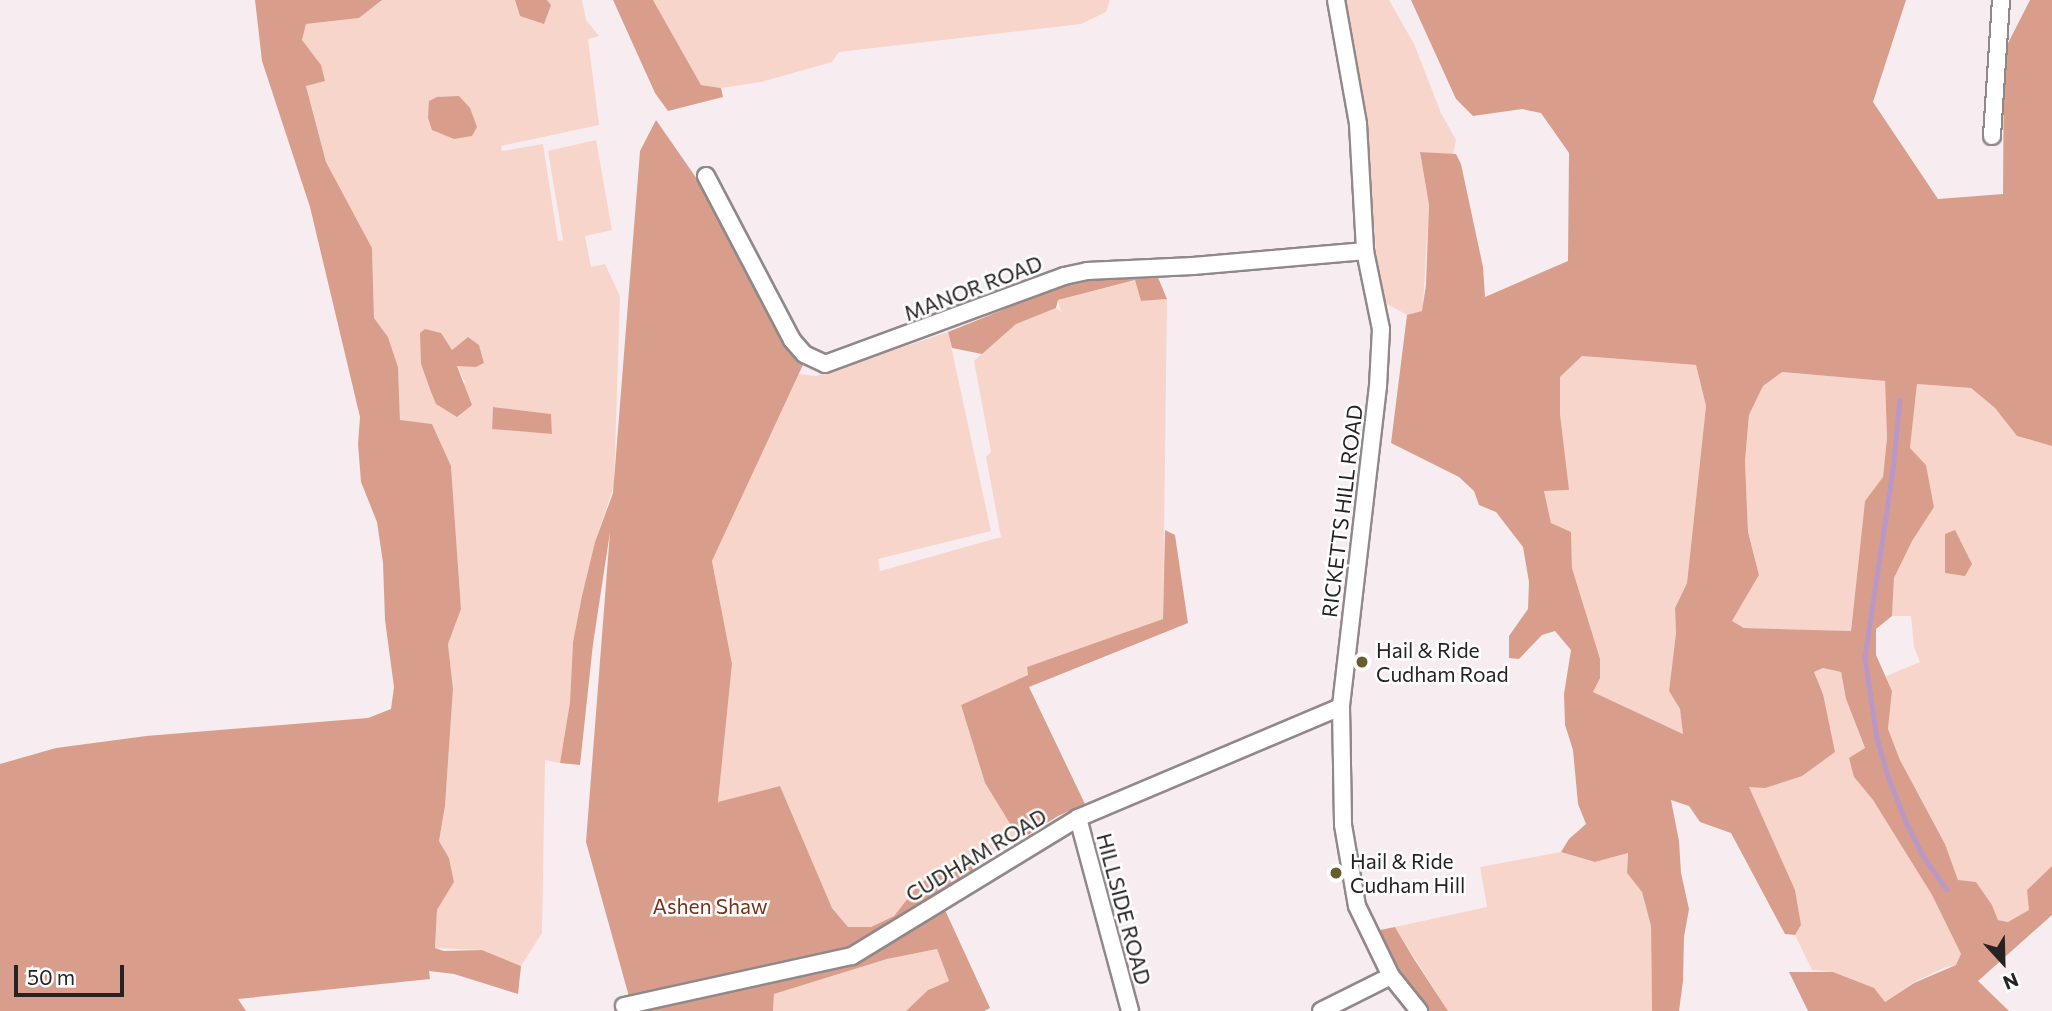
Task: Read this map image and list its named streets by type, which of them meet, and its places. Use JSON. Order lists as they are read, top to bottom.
{
  "streets": {
    "street": [
      "MANOR ROAD",
      "RICKETTS HILL ROAD",
      "CUDHAM ROAD",
      "HILLSIDE ROAD"
    ]
  },
  "crossings": [
    ["MANOR ROAD", "RICKETTS HILL ROAD"],
    ["RICKETTS HILL ROAD", "CUDHAM ROAD"],
    ["CUDHAM ROAD", "HILLSIDE ROAD"]
  ],
  "parks": ["Ashen Shaw"],
  "places": ["Hail & Ride Cudham Road", "Hail & Ride Cudham Hill"],
  "scale_bar": "50 m",
  "north": "bottom"
}
